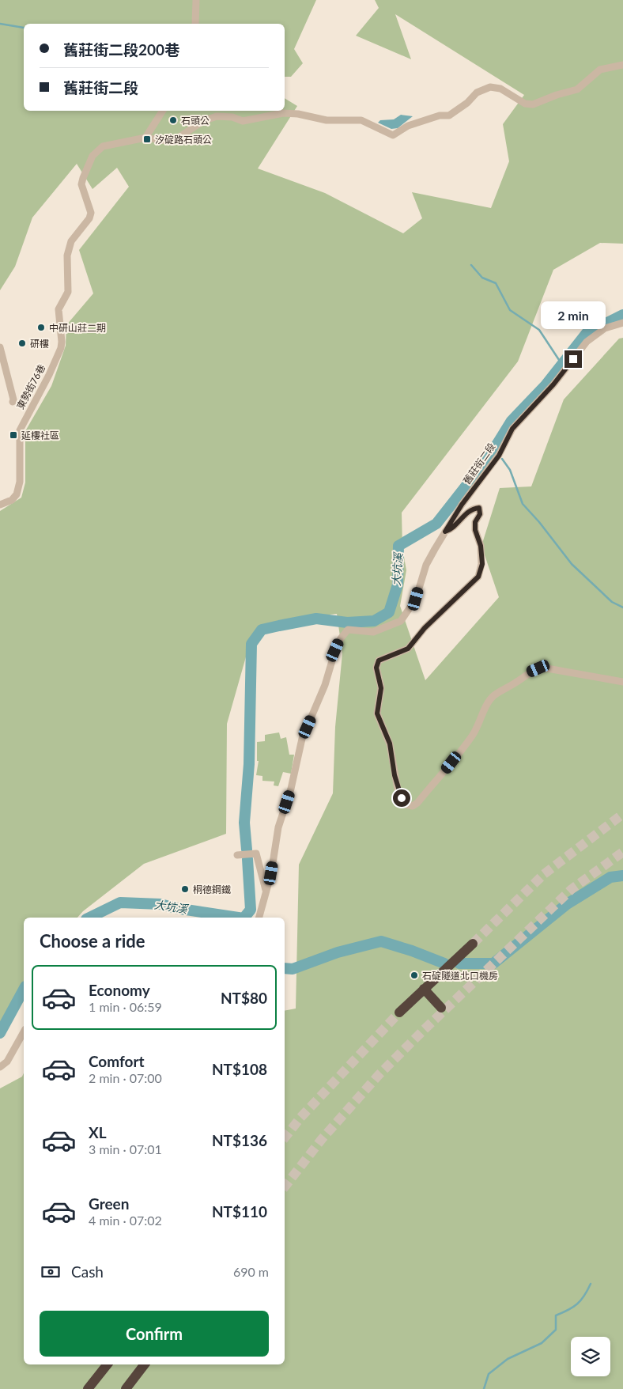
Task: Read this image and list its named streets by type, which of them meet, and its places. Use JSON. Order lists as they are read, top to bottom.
{
  "streets": {
    "street": ["東勢街76巷", "舊莊街二段"]
  },
  "water": ["大坑溪"],
  "places": {
    "other": [
      "石頭公",
      "中研山莊二期",
      "研樓",
      "桐德鋼鐵",
      "石碇隧道北口機房"
    ],
    "transit": ["汐碇路石頭公", "延樓社區"]
  },
  "page": {
    "banner": ["舊莊街二段200巷", "舊莊街二段"],
    "bubble": "2 min",
    "heading": "Choose a ride",
    "list": [
      {
        "name": "Economy",
        "note": "1 min · 06:59",
        "value": "NT$80"
      },
      {
        "name": "Comfort",
        "note": "2 min · 07:00",
        "value": "NT$108"
      },
      {
        "name": "XL",
        "note": "3 min · 07:01",
        "value": "NT$136"
      },
      {
        "name": "Green",
        "note": "4 min · 07:02",
        "value": "NT$110"
      }
    ],
    "pay": ["Cash", "690 m"],
    "buttons": "Confirm"
  }
}
